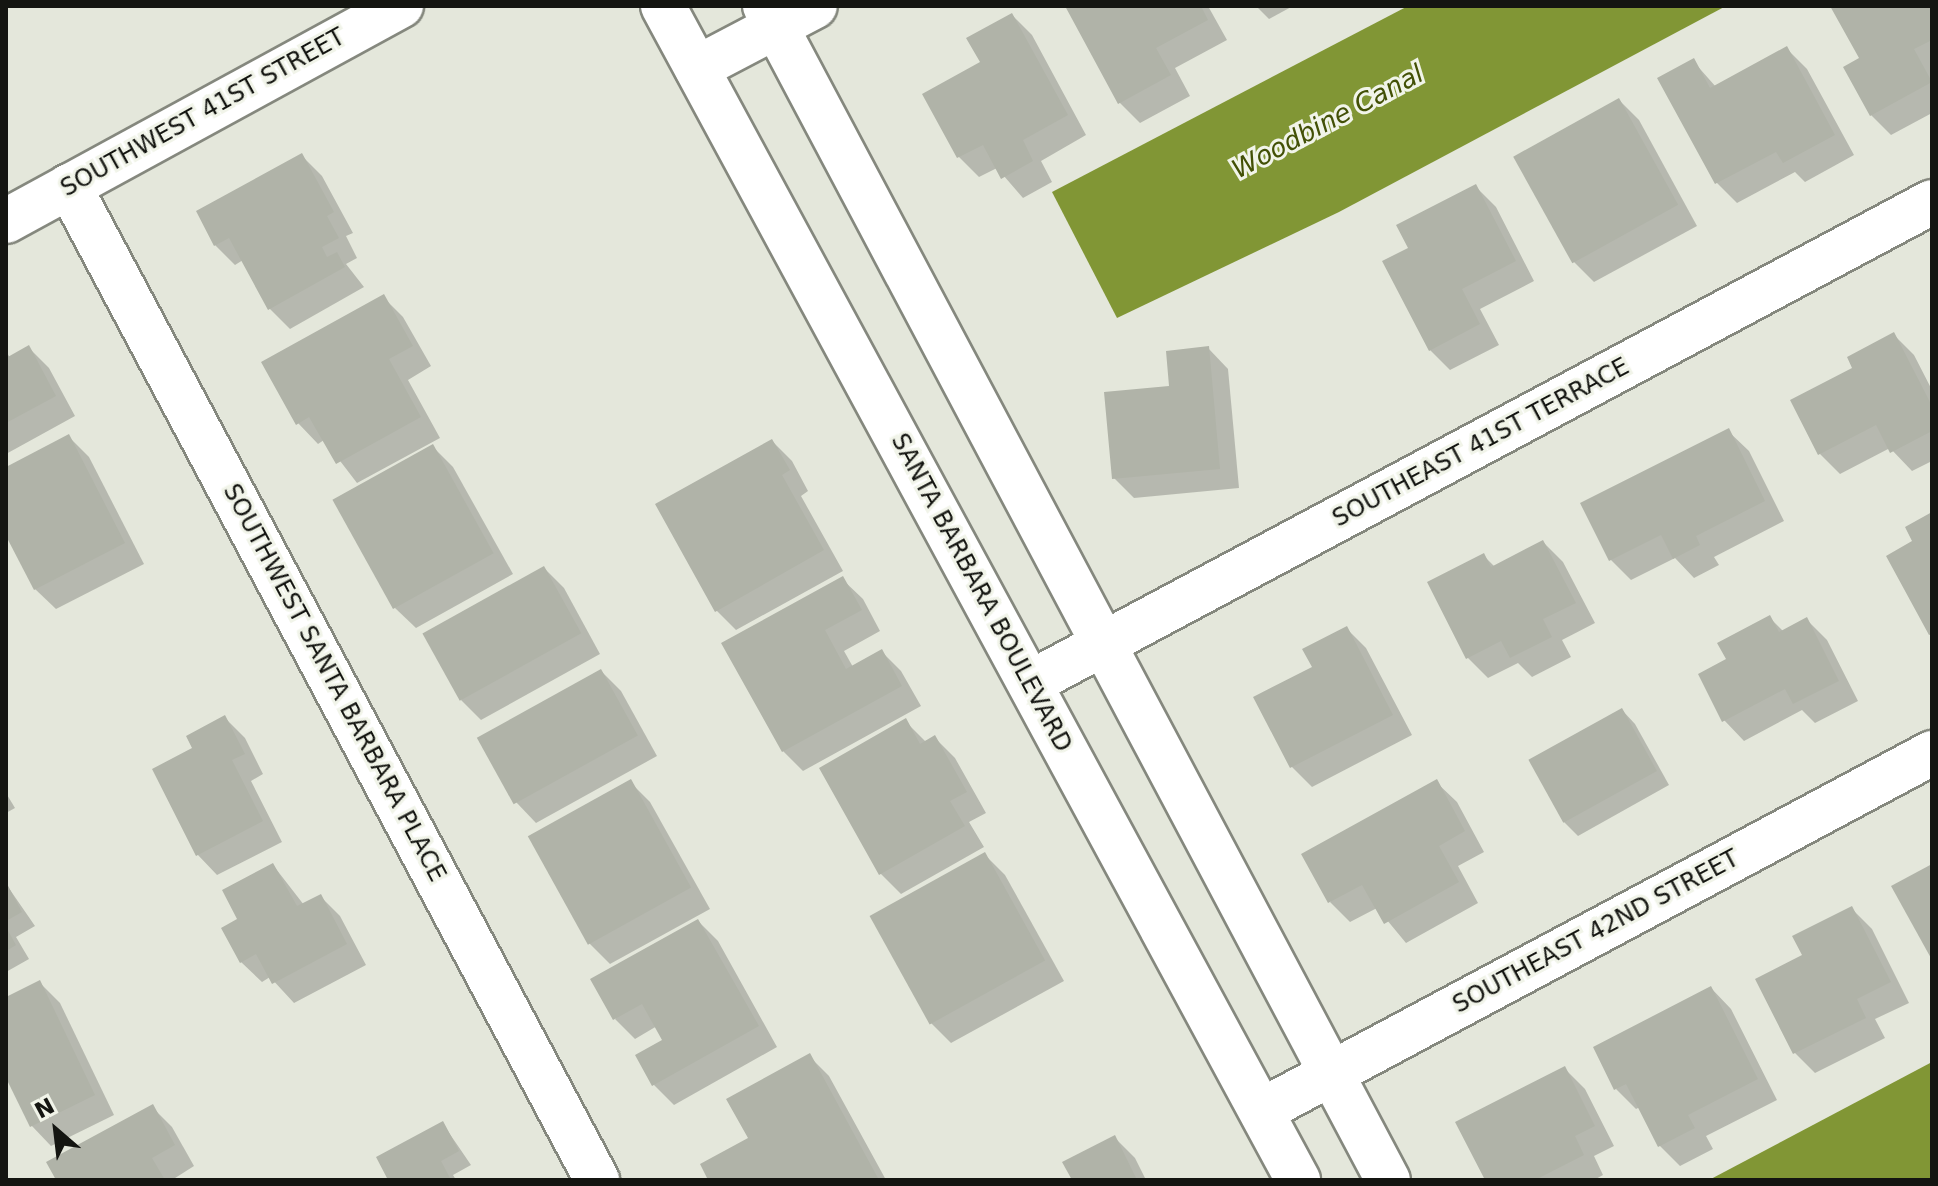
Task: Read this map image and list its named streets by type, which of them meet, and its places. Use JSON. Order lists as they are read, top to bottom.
{
  "streets": {
    "street": [
      "SOUTHWEST 41ST STREET",
      "SOUTHEAST 41ST TERRACE",
      "SANTA BARBARA BOULEVARD",
      "SOUTHWEST SANTA BARBARA PLACE",
      "SOUTHEAST 42ND STREET"
    ]
  },
  "crossings": [
    ["SOUTHWEST 41ST STREET", "SOUTHWEST SANTA BARBARA PLACE"],
    ["SOUTHEAST 41ST TERRACE", "SANTA BARBARA BOULEVARD"],
    ["SANTA BARBARA BOULEVARD", "SOUTHEAST 42ND STREET"]
  ],
  "water": ["Woodbine Canal"],
  "north": "top left"
}
